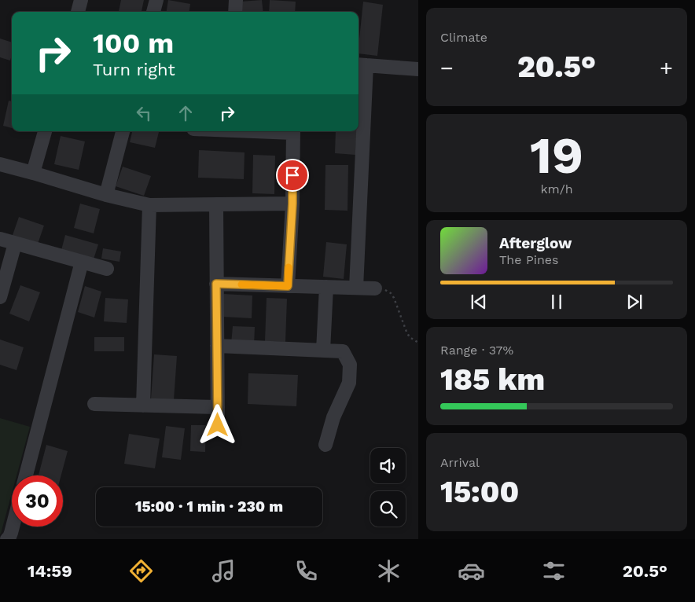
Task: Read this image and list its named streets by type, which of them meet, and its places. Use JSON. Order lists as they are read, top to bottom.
{
  "page": {
    "tile": [
      "Climate",
      ["19", "km/h"],
      ["Range · 37%", "185 km"],
      ["Arrival", "15:00"]
    ],
    "turn": ["100 m", "Turn right"],
    "heat": ["−", "20.5°", "+"],
    "song": ["Afterglow", "The Pines"],
    "limit": "30",
    "trip": "15:00 · 1 min · 230 m",
    "tabs": ["14:59", "20.5°"]
  }
}
